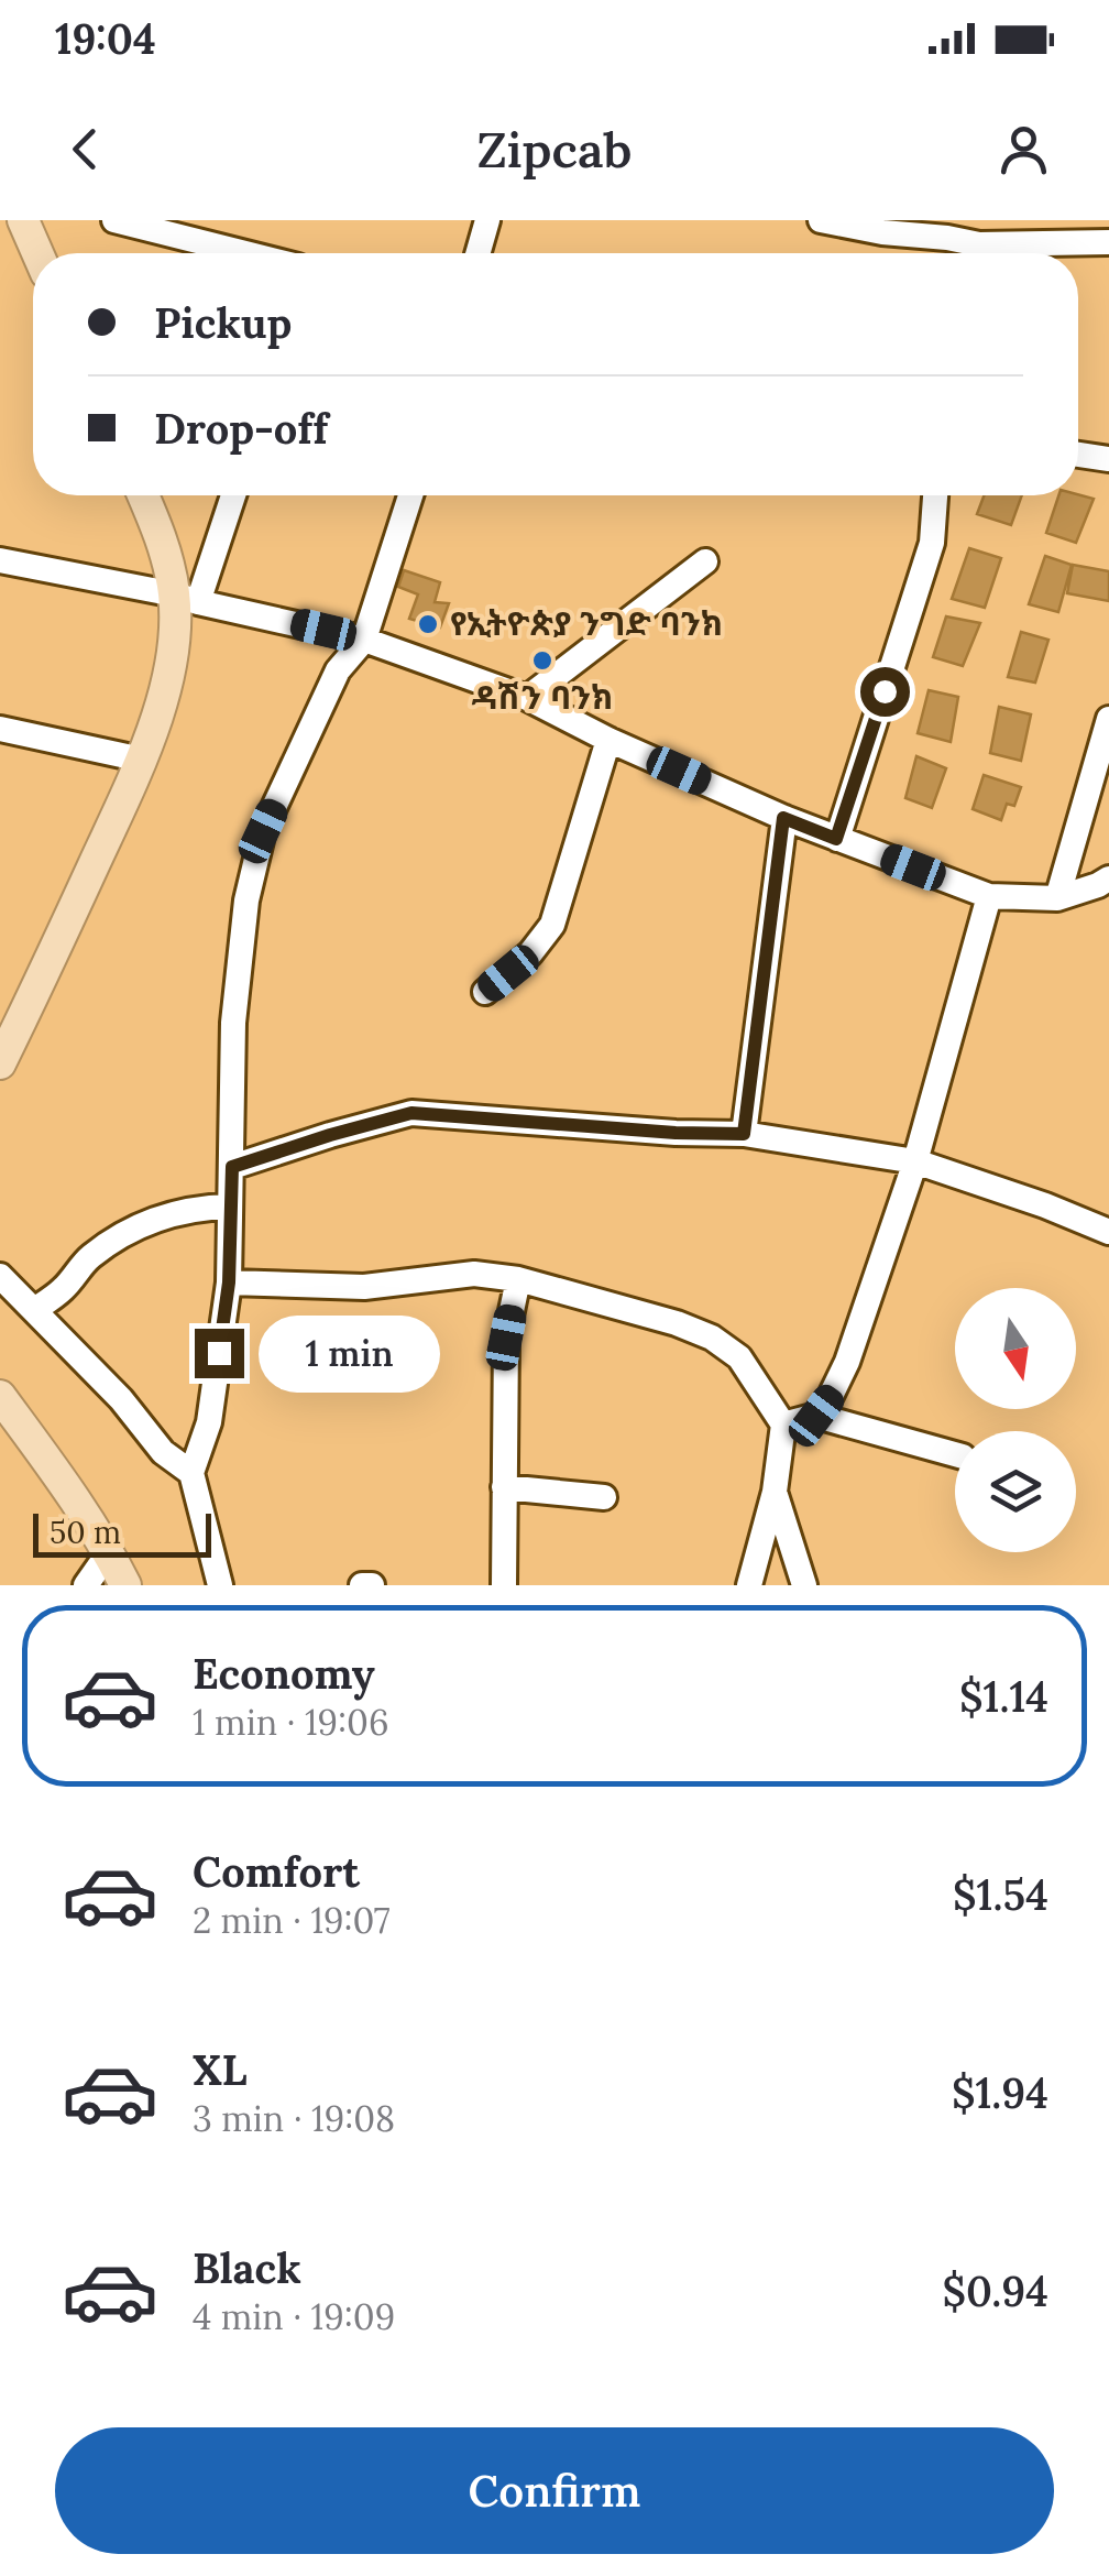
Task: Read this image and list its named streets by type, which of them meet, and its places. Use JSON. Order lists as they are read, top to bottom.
{
  "places": ["የኢትዮጵያ ንግድ ባንክ", "ዳሽን ባንክ"],
  "scale_bar": "50 m",
  "north": "bottom",
  "page": {
    "status": "19:04",
    "header": "Zipcab",
    "banner": ["Pickup", "Drop-off"],
    "bubble": "1 min",
    "scale": "50 m",
    "list": [
      {
        "name": "Economy",
        "note": "1 min · 19:06",
        "value": "$1.14"
      },
      {
        "name": "Comfort",
        "note": "2 min · 19:07",
        "value": "$1.54"
      },
      {
        "name": "XL",
        "note": "3 min · 19:08",
        "value": "$1.94"
      },
      {
        "name": "Black",
        "note": "4 min · 19:09",
        "value": "$0.94"
      }
    ],
    "buttons": "Confirm"
  }
}
